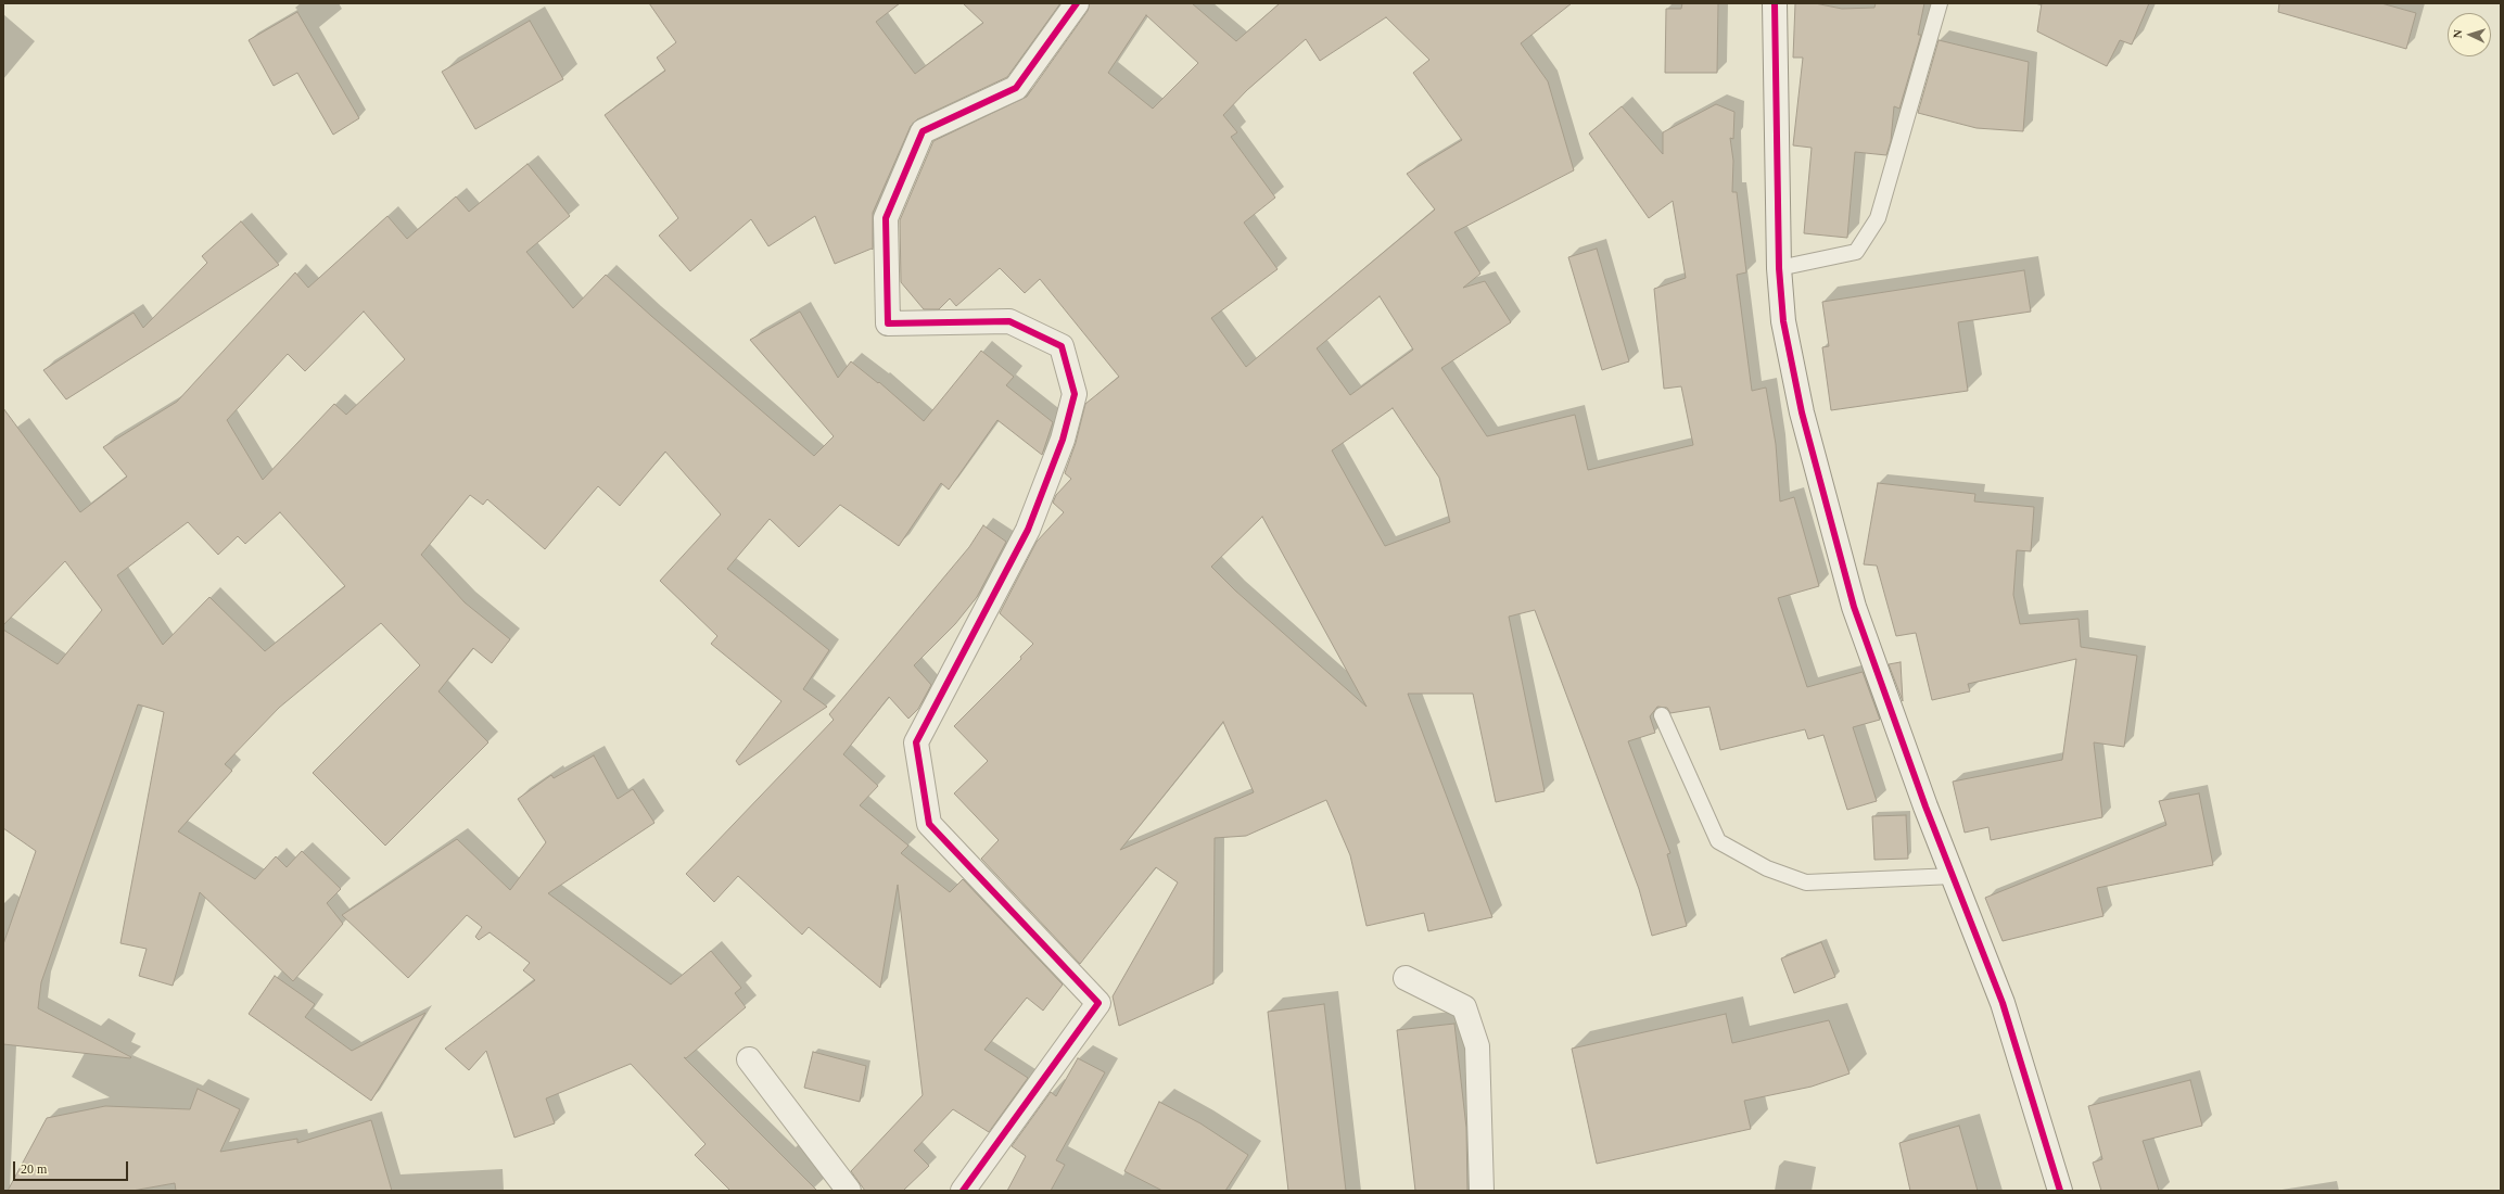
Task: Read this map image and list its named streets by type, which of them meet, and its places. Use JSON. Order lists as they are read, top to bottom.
{
  "scale_bar": "20 m",
  "north": "left"
}
